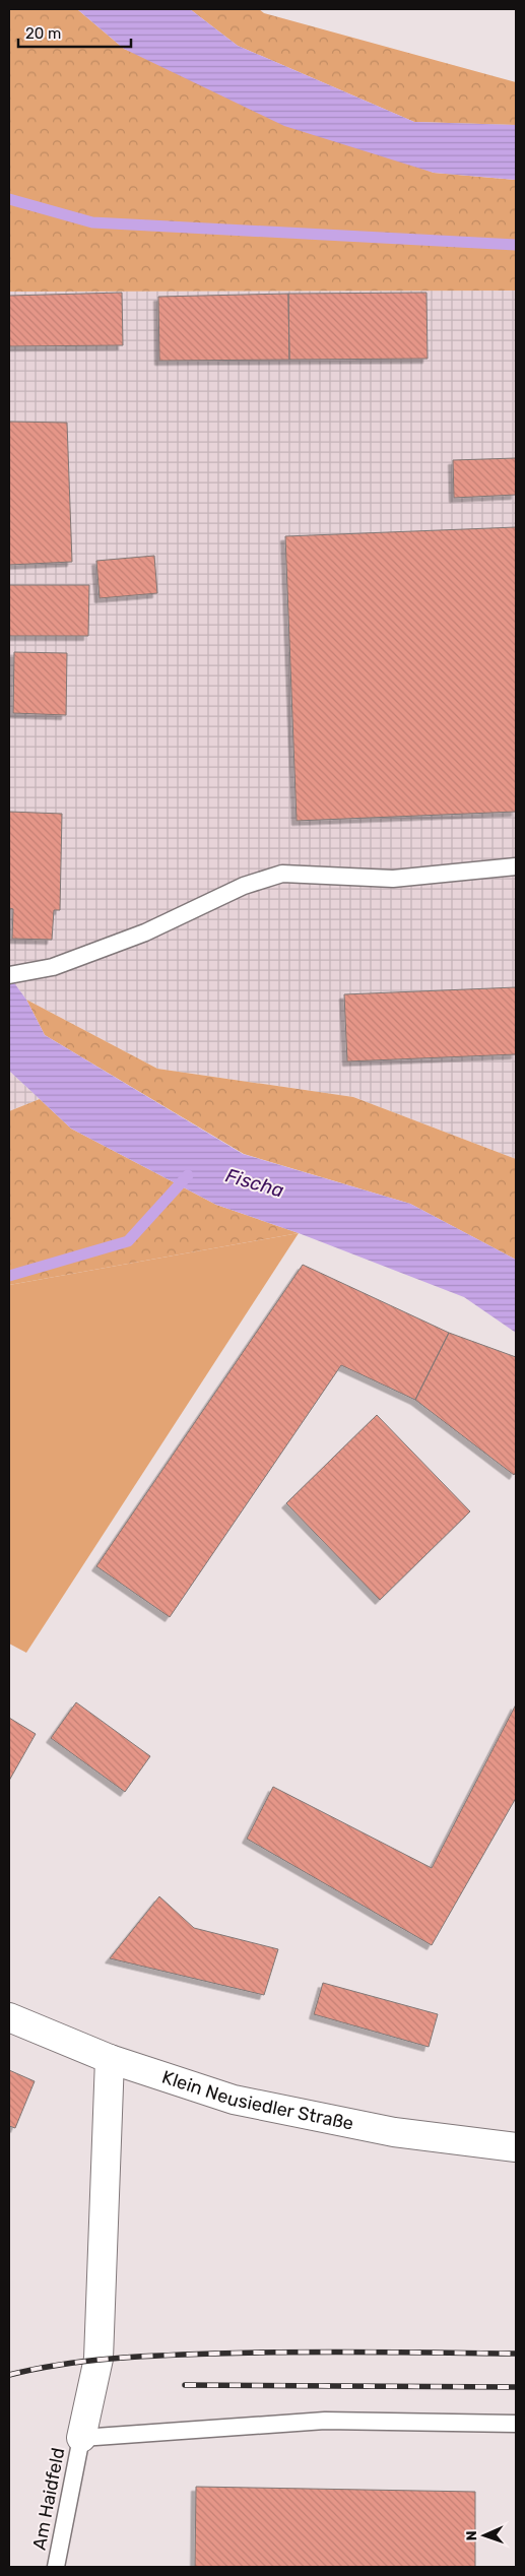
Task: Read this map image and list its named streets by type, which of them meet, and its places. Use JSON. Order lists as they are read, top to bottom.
{
  "streets": {
    "main road": ["Klein Neusiedler Straße"],
    "lane": ["Am Haidfeld"]
  },
  "water": ["Fischa"],
  "scale_bar": "20 m",
  "north": "left"
}
